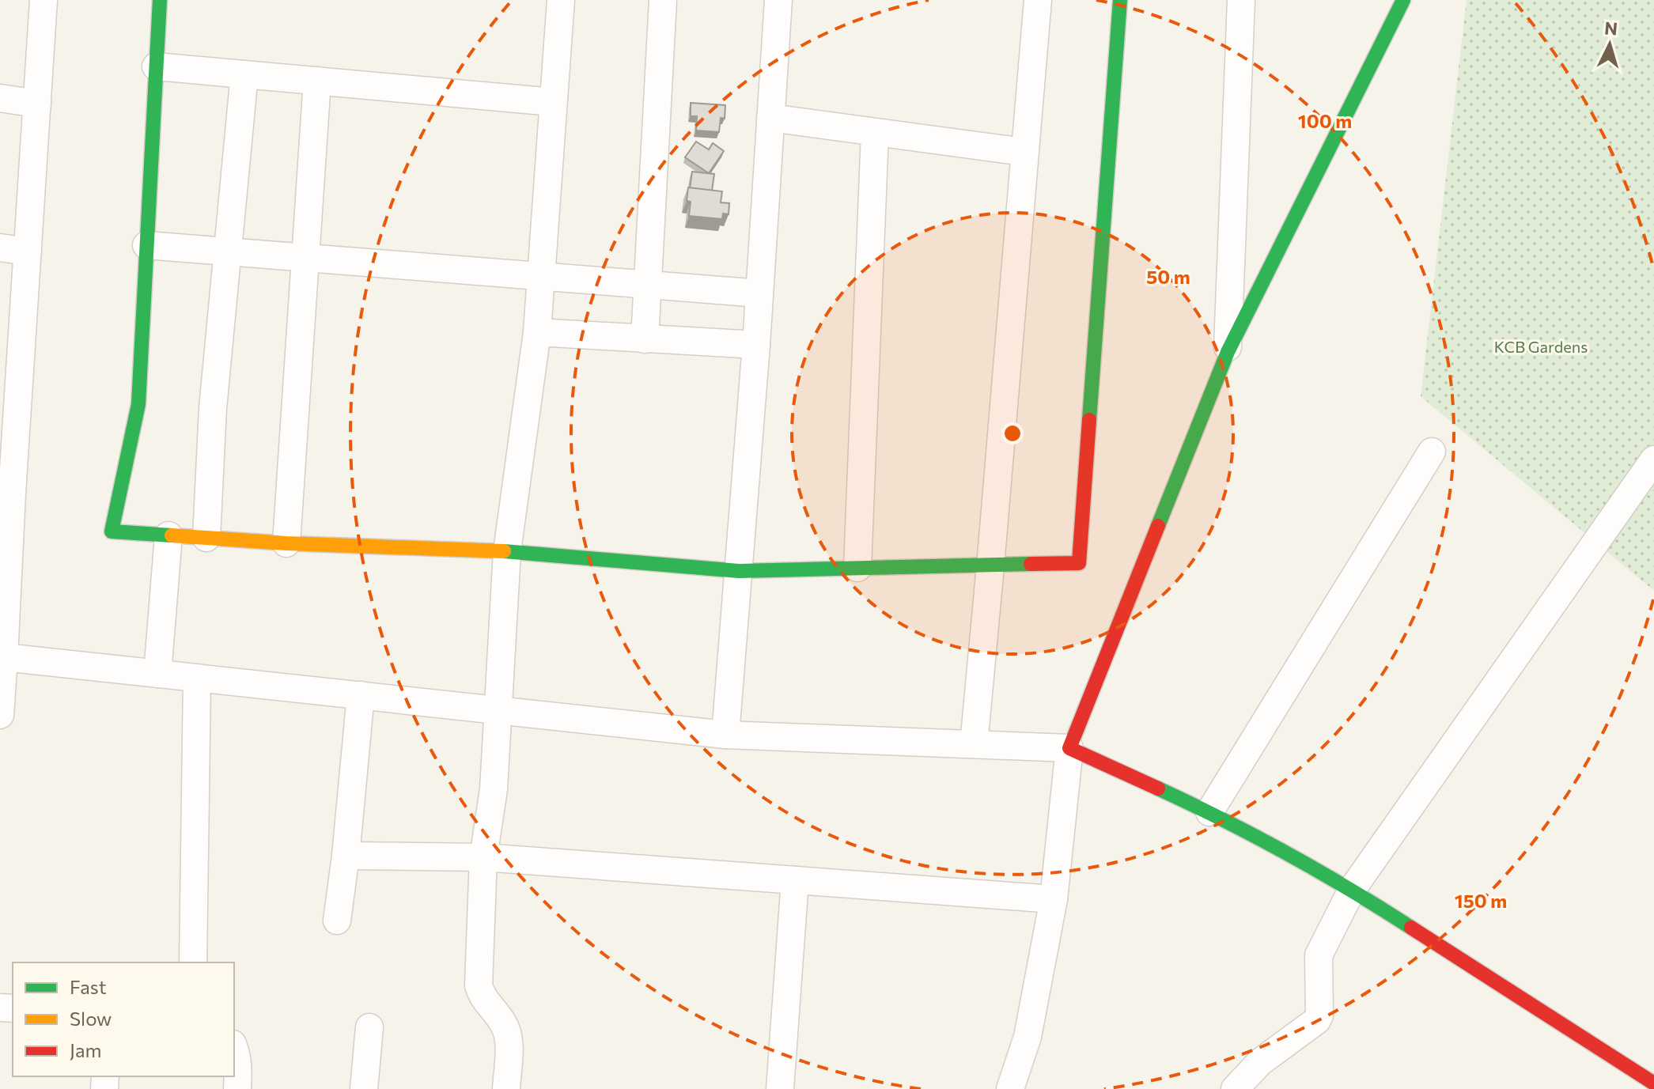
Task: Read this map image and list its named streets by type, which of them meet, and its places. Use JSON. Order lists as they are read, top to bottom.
{
  "parks": ["KCB Gardens"],
  "legend": ["Fast", "Slow", "Jam"],
  "north": "top",
  "rings": ["100 m", "50 m", "150 m"]
}
